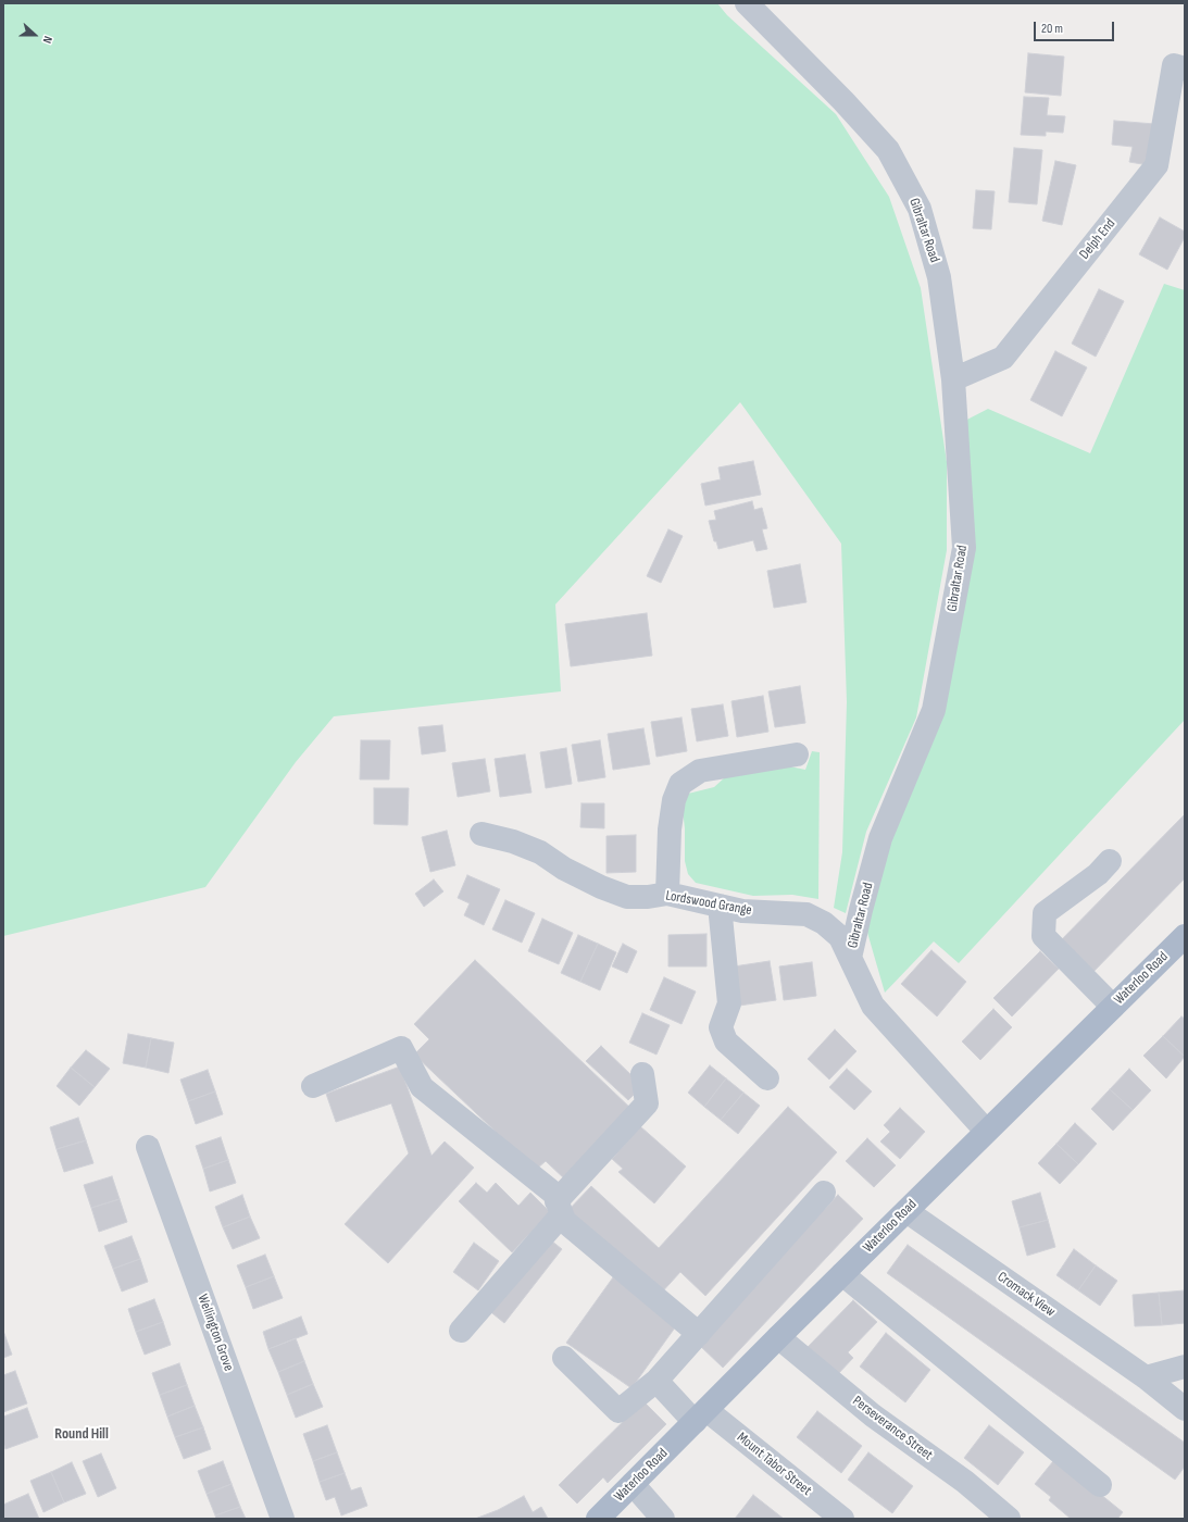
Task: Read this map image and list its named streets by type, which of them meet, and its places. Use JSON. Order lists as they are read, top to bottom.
{
  "streets": {
    "main road": ["Waterloo Road"],
    "street": [
      "Gibraltar Road",
      "Delph End",
      "Lordswood Grange",
      "Cromack View",
      "Wellington Grove",
      "Perseverance Street",
      "Mount Tabor Street"
    ]
  },
  "crossings": [
    ["Gibraltar Road", "Delph End"],
    ["Gibraltar Road", "Lordswood Grange"],
    ["Gibraltar Road", "Waterloo Road"],
    ["Waterloo Road", "Cromack View"],
    ["Waterloo Road", "Perseverance Street"],
    ["Waterloo Road", "Mount Tabor Street"]
  ],
  "districts": ["Round Hill"],
  "scale_bar": "20 m",
  "north": "right"
}
